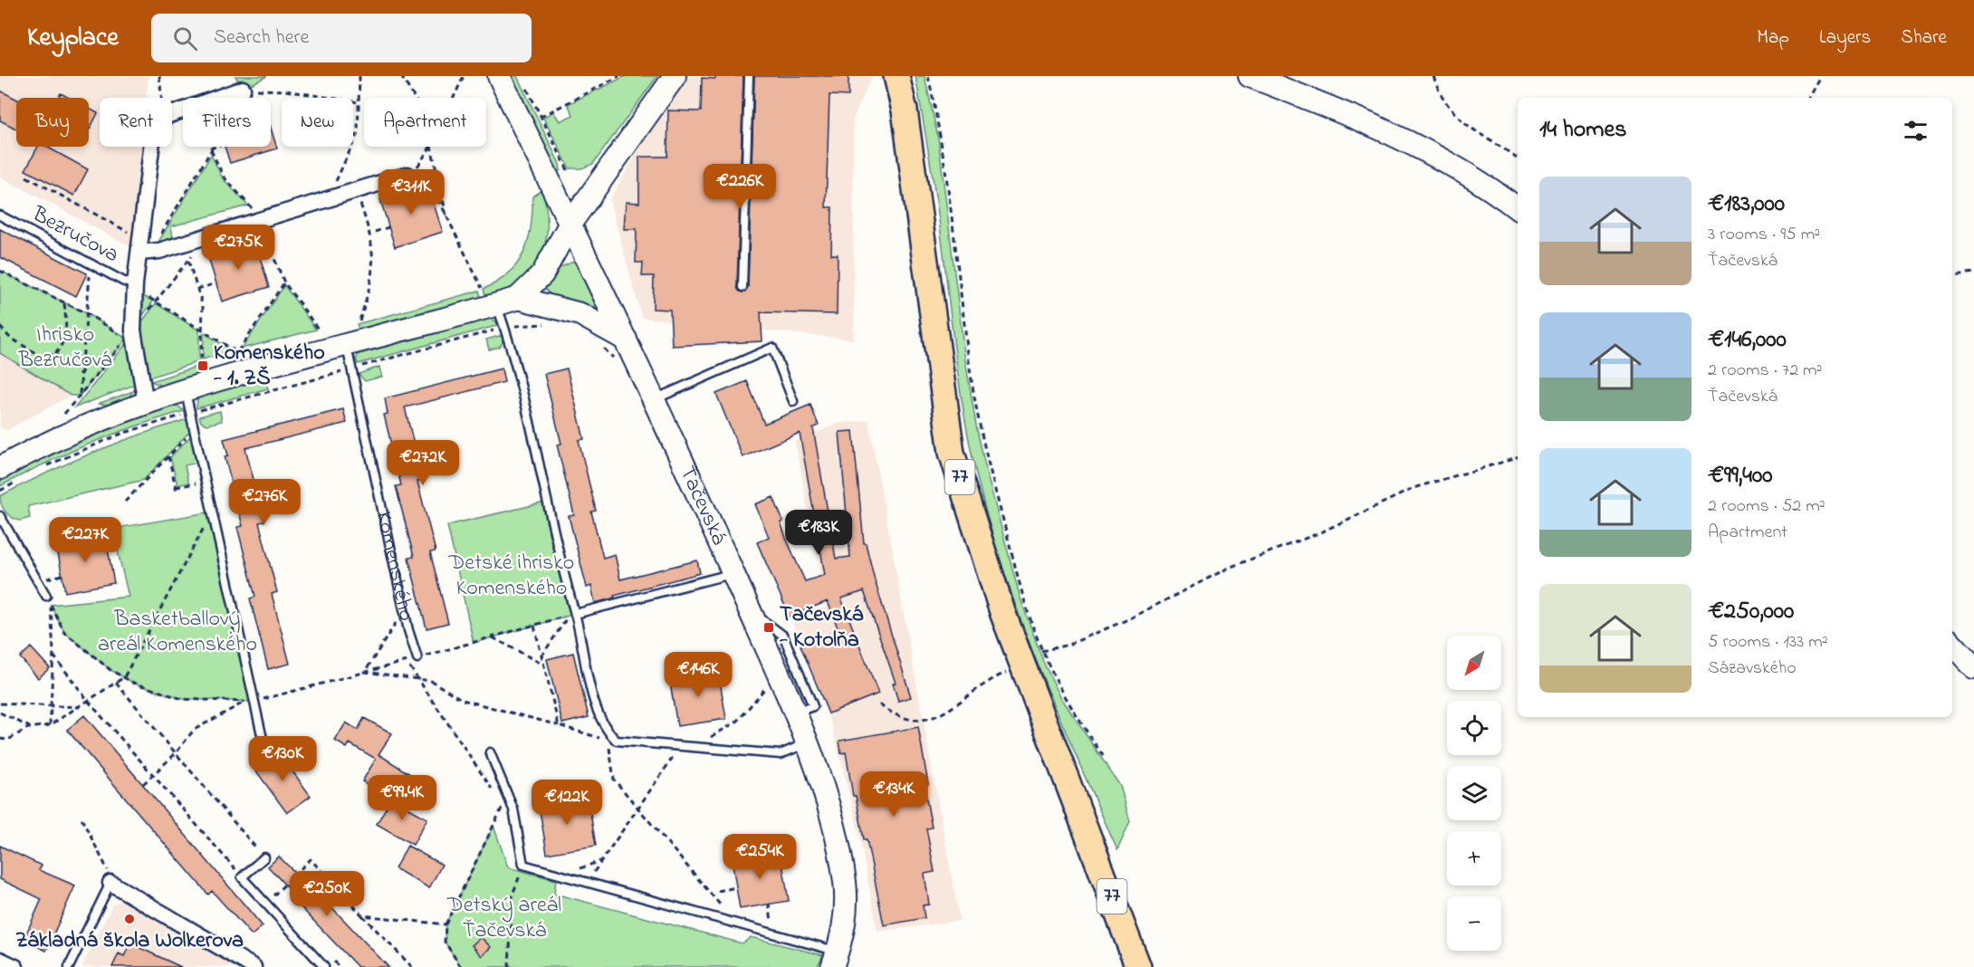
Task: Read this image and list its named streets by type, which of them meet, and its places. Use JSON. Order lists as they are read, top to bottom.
{
  "streets": {
    "main road": ["77"],
    "street": ["Ťačevská"],
    "lane": ["Bezručova", "Komenského"]
  },
  "parks": [
    "Ihrisko Bezručová",
    "Detské ihrisko Komenského",
    "Basketballový areál Komenského",
    "Detský areál Ťačevská"
  ],
  "places": {
    "transit": ["Komenského - 1. ZŠ", "Tačevská - Kotolňa"],
    "other": ["Základná škola Wolkerova"]
  },
  "north": "bottom left",
  "page": {
    "header": "Keyplace",
    "search": "Search here",
    "nav": ["Map", "Layers", "Share"],
    "chip": [
      "Buy",
      "Rent",
      "Filters",
      "New",
      "Apartment"
    ],
    "heading": "14 homes",
    "list": [
      {
        "name": "€183,000",
        "note": "3 rooms · 95 m² · Ťačevská"
      },
      {
        "name": "€146,000",
        "note": "2 rooms · 72 m² · Ťačevská"
      },
      {
        "name": "€99,400",
        "note": "2 rooms · 52 m² · Apartment"
      },
      {
        "name": "€250,000",
        "note": "5 rooms · 133 m² · Sázavského"
      }
    ],
    "price": [
      "€226K",
      "€311K",
      "€275K",
      "€272K",
      "€276K",
      "€183K",
      "€227K",
      "€146K",
      "€130K",
      "€134K",
      "€99.4K",
      "€122K",
      "€254K",
      "€250K"
    ],
    "map_buttons": ["+", "−"]
  }
}
